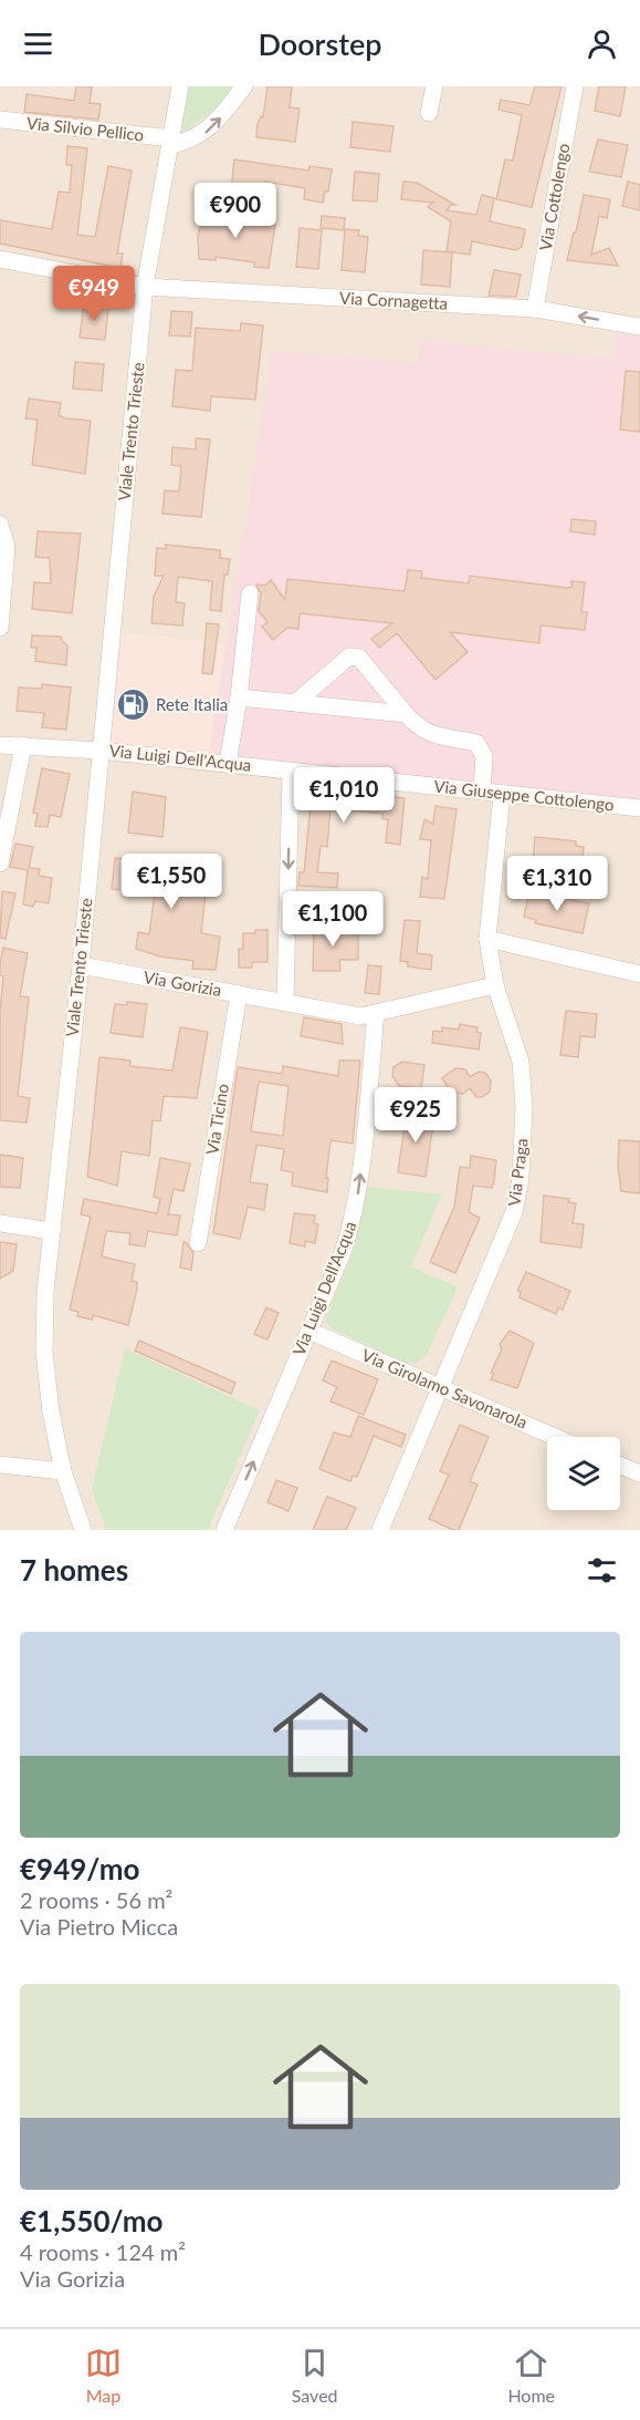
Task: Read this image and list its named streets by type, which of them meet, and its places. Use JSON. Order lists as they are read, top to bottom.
{
  "streets": {
    "street": [
      "Via Silvio Pellico",
      "Via Cottolengo",
      "Via Cornagetta",
      "Viale Trento Trieste",
      "Via Luigi Dell'Acqua",
      "Via Giuseppe Cottolengo",
      "Via Gorizia",
      "Via Ticino",
      "Via Praga",
      "Via Girolamo Savonarola"
    ]
  },
  "crossings": [
    ["Via Silvio Pellico", "Viale Trento Trieste"],
    ["Via Cottolengo", "Via Cornagetta"],
    ["Via Cornagetta", "Viale Trento Trieste"],
    ["Viale Trento Trieste", "Via Luigi Dell'Acqua"],
    ["Viale Trento Trieste", "Via Gorizia"],
    ["Via Luigi Dell'Acqua", "Via Giuseppe Cottolengo"],
    ["Via Luigi Dell'Acqua", "Via Girolamo Savonarola"],
    ["Via Giuseppe Cottolengo", "Via Praga"],
    ["Via Gorizia", "Via Ticino"],
    ["Via Praga", "Via Girolamo Savonarola"]
  ],
  "one_way": ["Via Luigi Dell'Acqua"],
  "places": {
    "fuel station": ["Rete Italia"]
  },
  "page": {
    "header": "Doorstep",
    "price": [
      "€900",
      "€949",
      "€1,010",
      "€1,550",
      "€1,310",
      "€1,100",
      "€925"
    ],
    "heading": "7 homes",
    "list": [
      {
        "name": "€949/mo",
        "note": "2 rooms · 56 m² · Via Pietro Micca"
      },
      {
        "name": "€1,550/mo",
        "note": "4 rooms · 124 m² · Via Gorizia"
      }
    ],
    "tabs": ["Map", "Saved", "Home"]
  }
}
